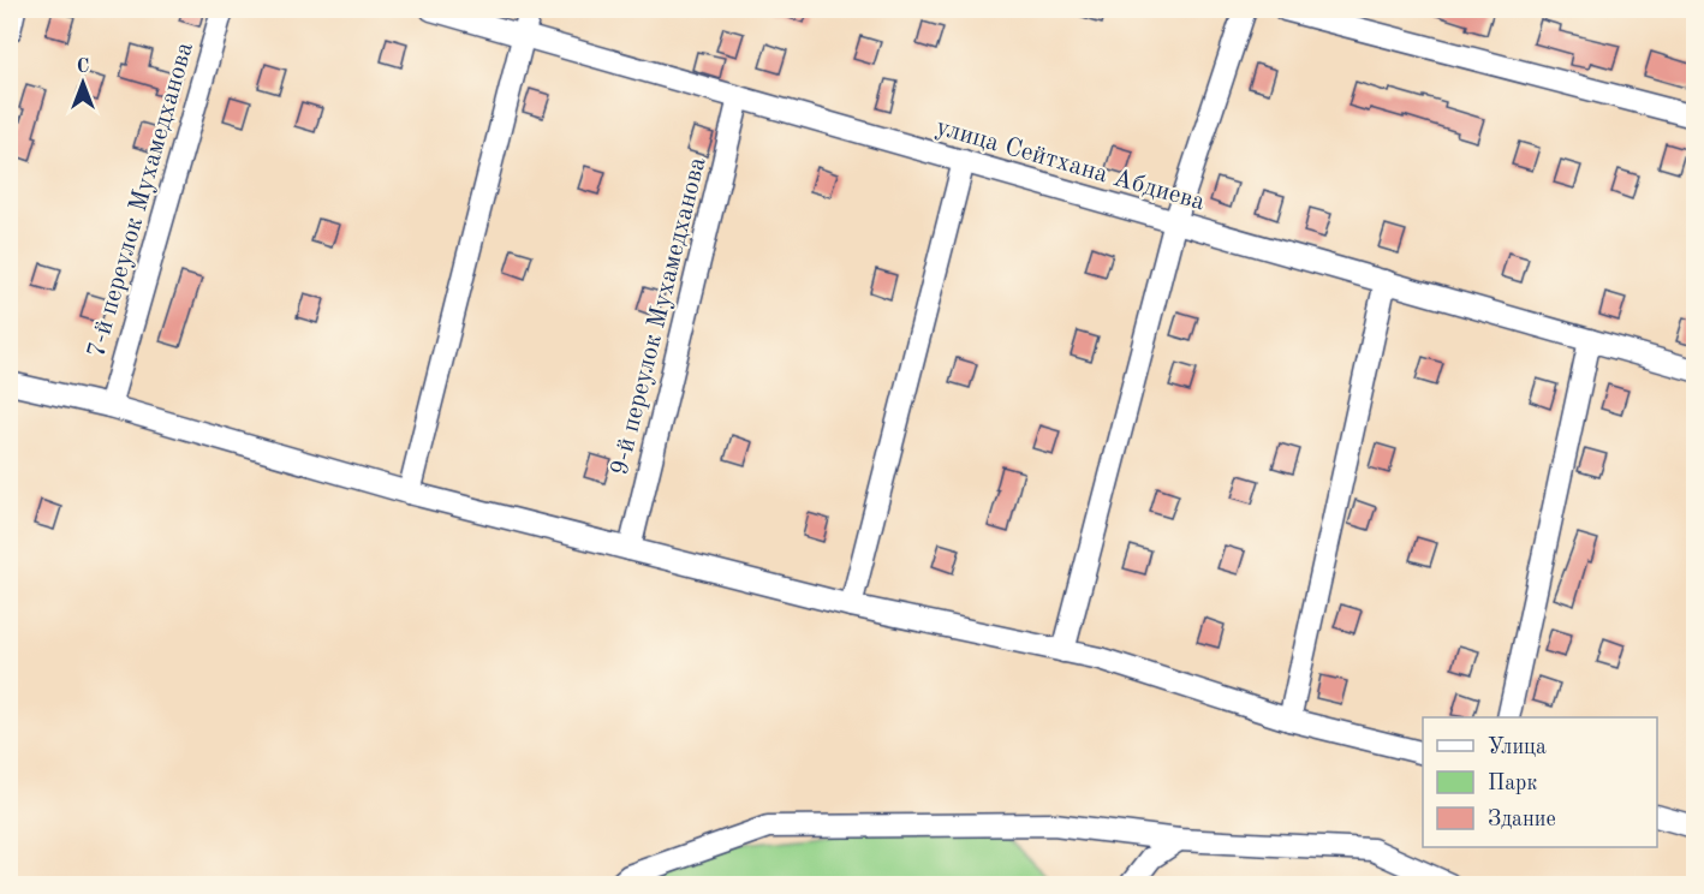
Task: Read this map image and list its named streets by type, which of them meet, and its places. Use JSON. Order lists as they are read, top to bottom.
{
  "streets": {
    "street": ["улица Сейтхана Абдиева", "7-й переулок Мухамедханова", "9-й переулок Мухамедханова"]
  },
  "crossings": [
    ["улица Сейтхана Абдиева", "9-й переулок Мухамедханова"]
  ],
  "legend": ["Улица", "Парк", "Здание"],
  "north": "top"
}
